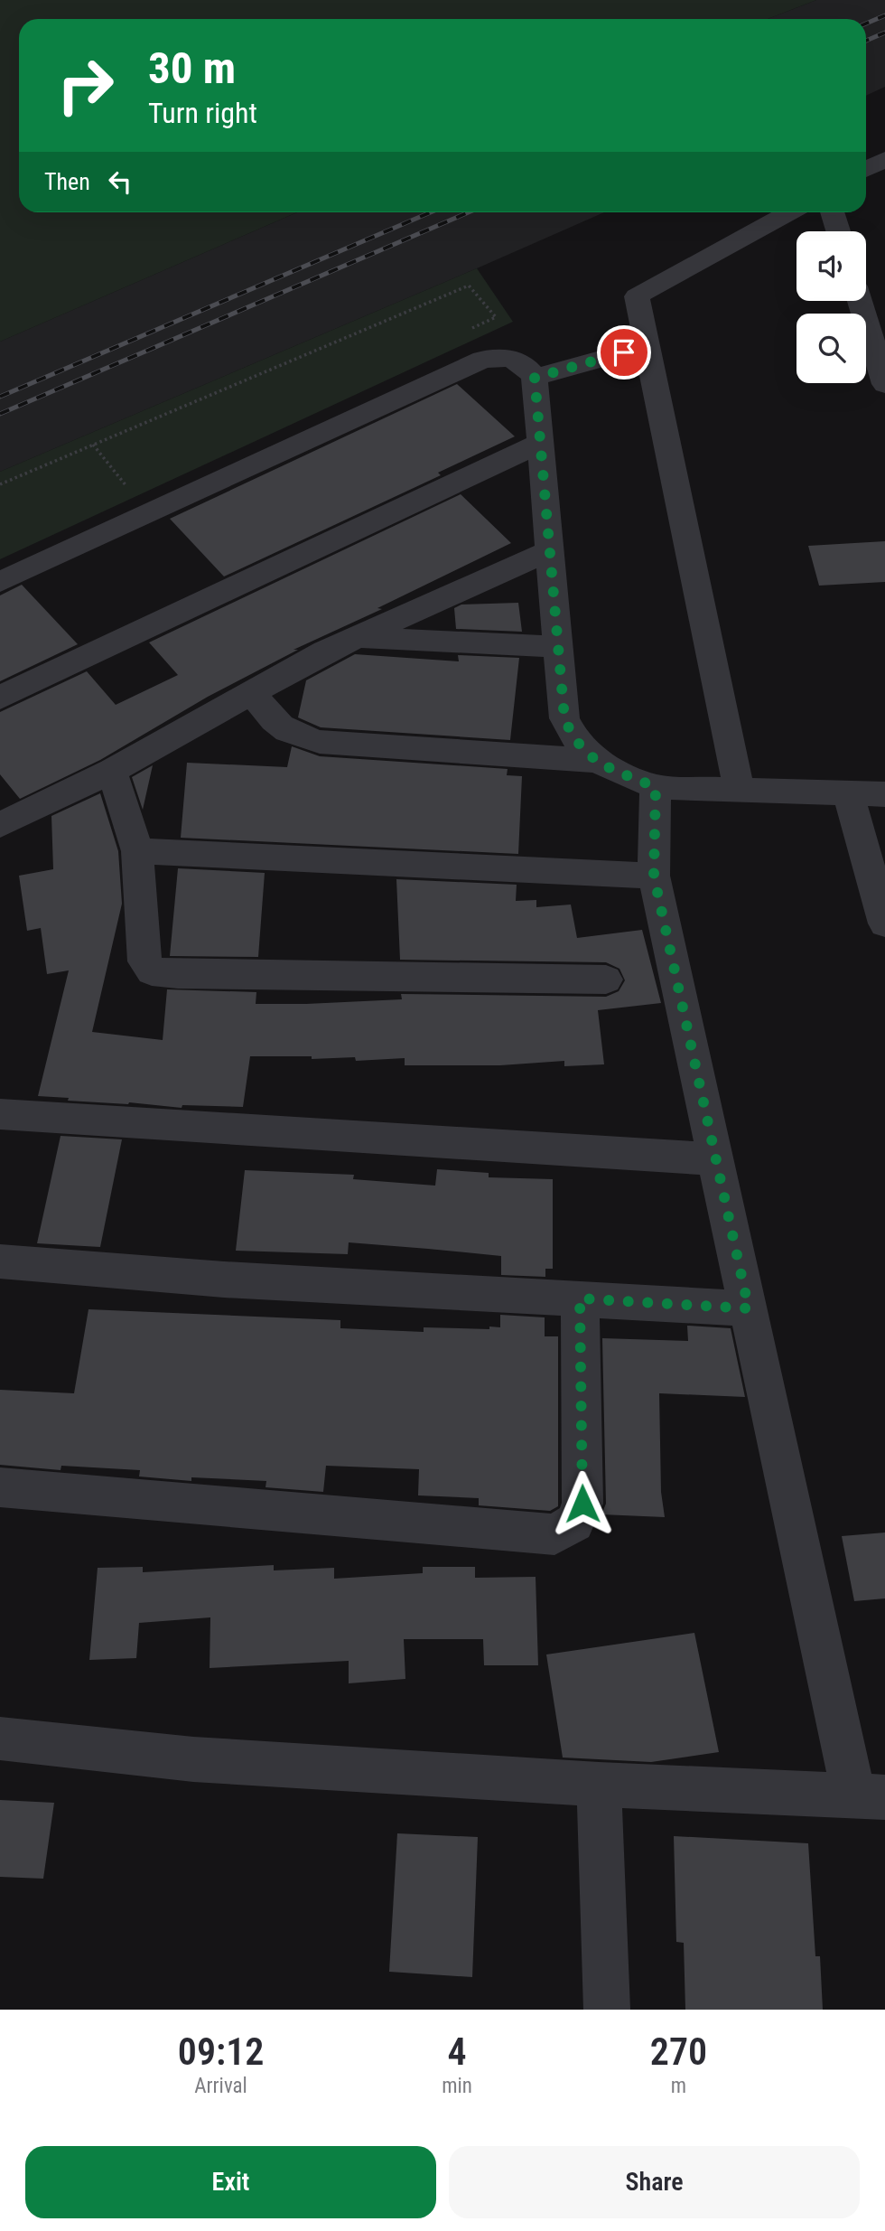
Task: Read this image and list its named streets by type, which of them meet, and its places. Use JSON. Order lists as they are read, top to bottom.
{
  "page": {
    "turn": ["30 m", "Turn right"],
    "then": "Then",
    "eta": [
      "09:12",
      "Arrival",
      "4",
      "min",
      "270",
      "m"
    ],
    "buttons": ["Exit", "Share"]
  }
}
